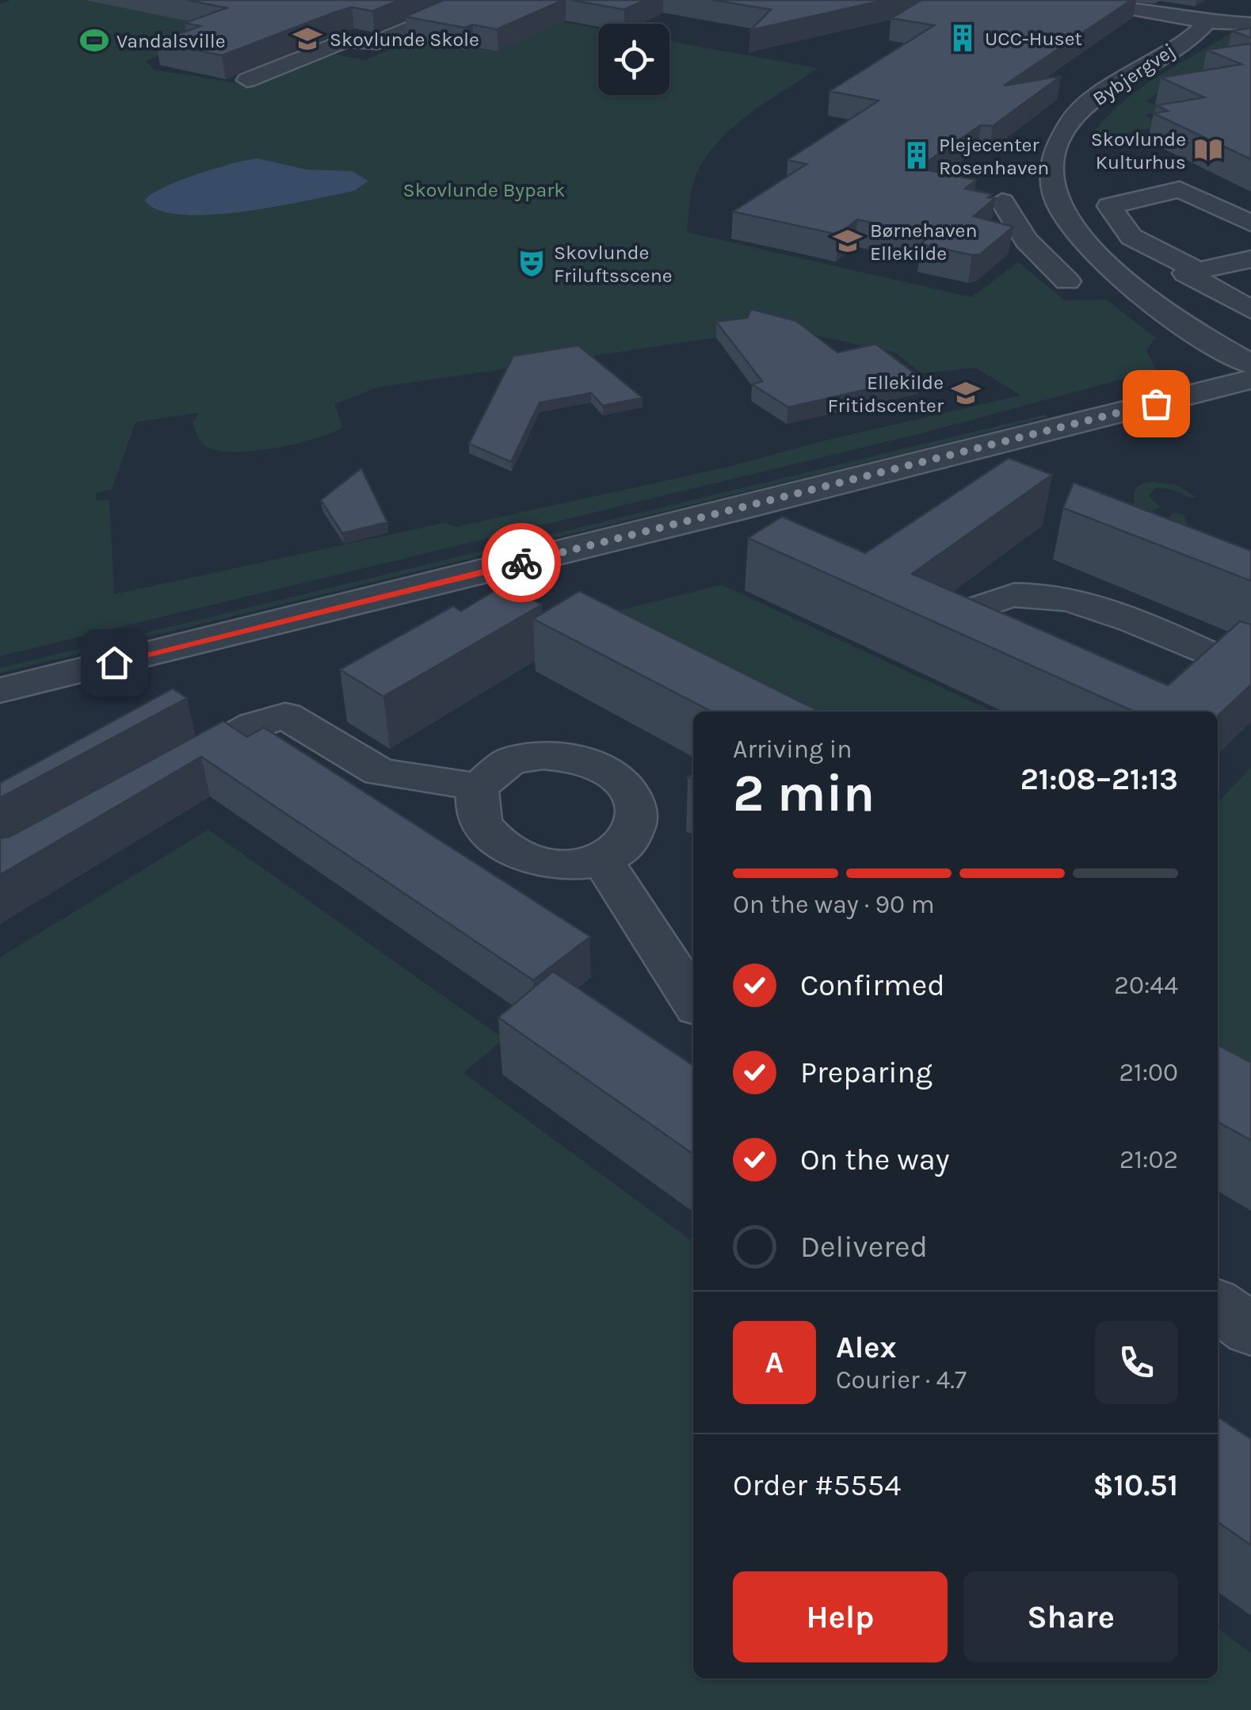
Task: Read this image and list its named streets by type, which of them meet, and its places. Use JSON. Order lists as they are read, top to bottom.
{
  "streets": {
    "street": ["Bybjergvej"]
  },
  "parks": ["Skovlunde Bypark"],
  "places": {
    "building": ["UCC-Huset", "Plejecenter Rosenhaven"],
    "school or university": ["Skovlunde Skole", "Børnehaven Ellekilde", "Ellekilde Fritidscenter"],
    "sports": ["Vandalsville"],
    "library": ["Skovlunde Kulturhus"],
    "theatre": ["Skovlunde Friluftsscene"]
  },
  "page": {
    "heading": ["2 min", "Arriving in", "21:08–21:13"],
    "panel": [
      "Alex",
      "Courier · 4.7",
      "Order #5554",
      "$10.51"
    ],
    "bar": "On the way · 90 m",
    "list": [
      ["Confirmed", "20:44"],
      ["Preparing", "21:00"],
      ["On the way", "21:02"],
      "Delivered"
    ],
    "round": "A",
    "buttons": ["Help", "Share"]
  }
}
